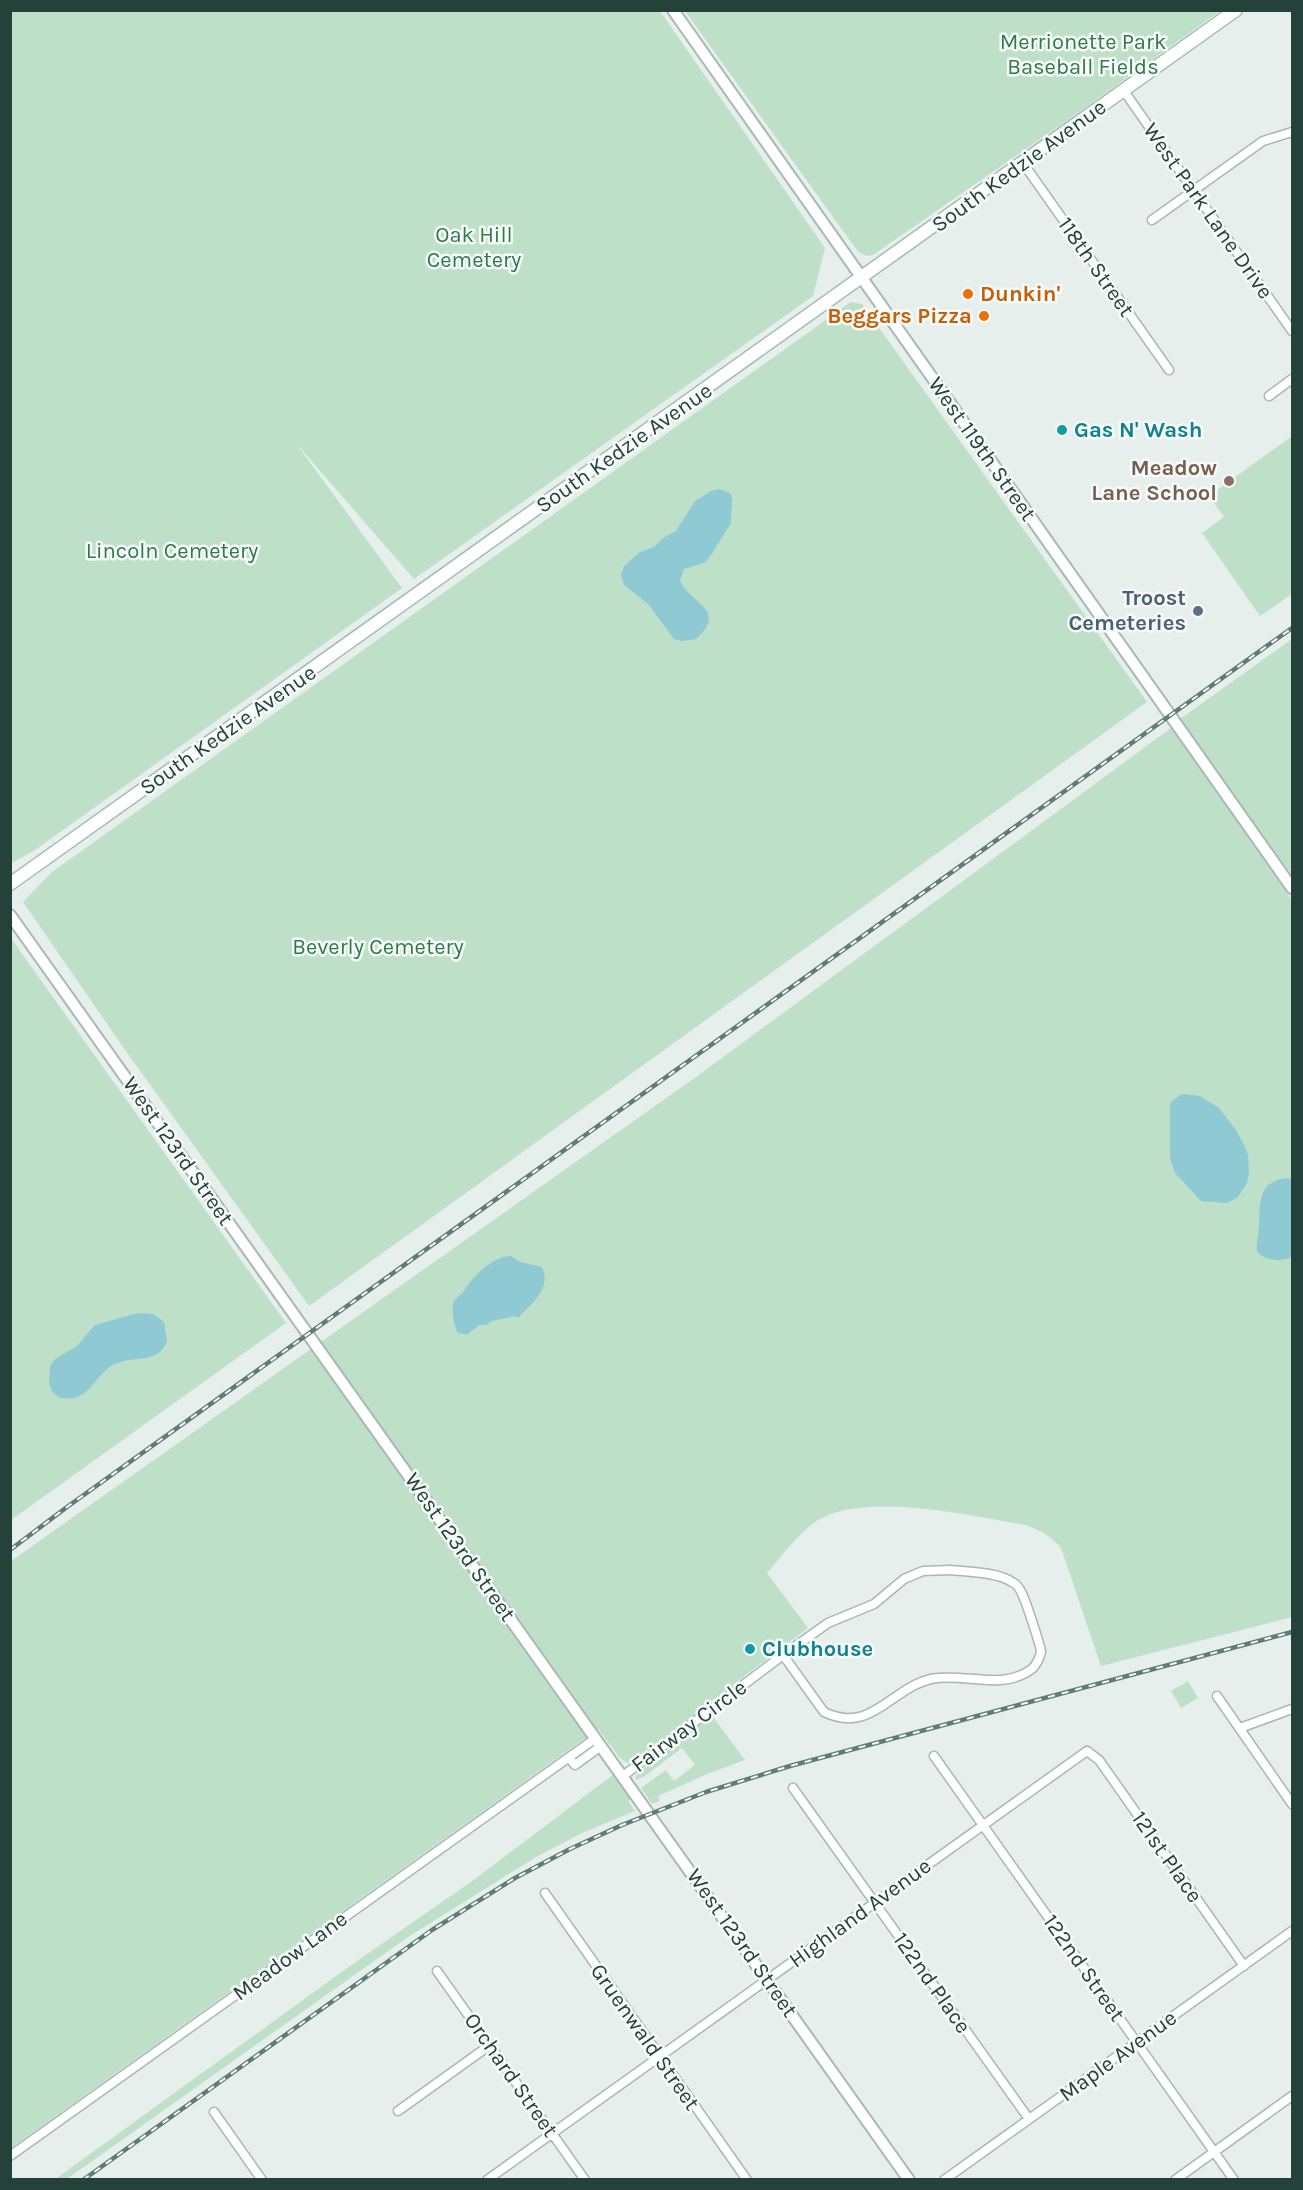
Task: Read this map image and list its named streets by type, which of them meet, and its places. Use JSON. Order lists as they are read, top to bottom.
{
  "streets": {
    "main road": ["South Kedzie Avenue"],
    "street": [
      "West Park Lane Drive",
      "118th Street",
      "West 119th Street",
      "West 123rd Street",
      "Fairway Circle",
      "121st Place",
      "Highland Avenue",
      "Meadow Lane",
      "122nd Street",
      "122nd Place",
      "Gruenwald Street",
      "Maple Avenue",
      "Orchard Street"
    ]
  },
  "crossings": [
    ["South Kedzie Avenue", "West Park Lane Drive"],
    ["South Kedzie Avenue", "118th Street"],
    ["South Kedzie Avenue", "West 119th Street"],
    ["West 123rd Street", "Fairway Circle"],
    ["West 123rd Street", "Highland Avenue"],
    ["West 123rd Street", "Meadow Lane"],
    ["121st Place", "Highland Avenue"],
    ["121st Place", "Maple Avenue"],
    ["Highland Avenue", "122nd Street"],
    ["Highland Avenue", "122nd Place"],
    ["Highland Avenue", "Gruenwald Street"],
    ["Highland Avenue", "Orchard Street"],
    ["122nd Street", "Maple Avenue"],
    ["122nd Place", "Maple Avenue"]
  ],
  "parks": [
    "Merrionette Park Baseball Fields",
    "Oak Hill Cemetery",
    "Lincoln Cemetery",
    "Beverly Cemetery"
  ],
  "places": [
    "Dunkin'",
    "Beggars Pizza",
    "Gas N' Wash",
    "Meadow Lane School",
    "Troost Cemeteries",
    "Clubhouse"
  ]
}
